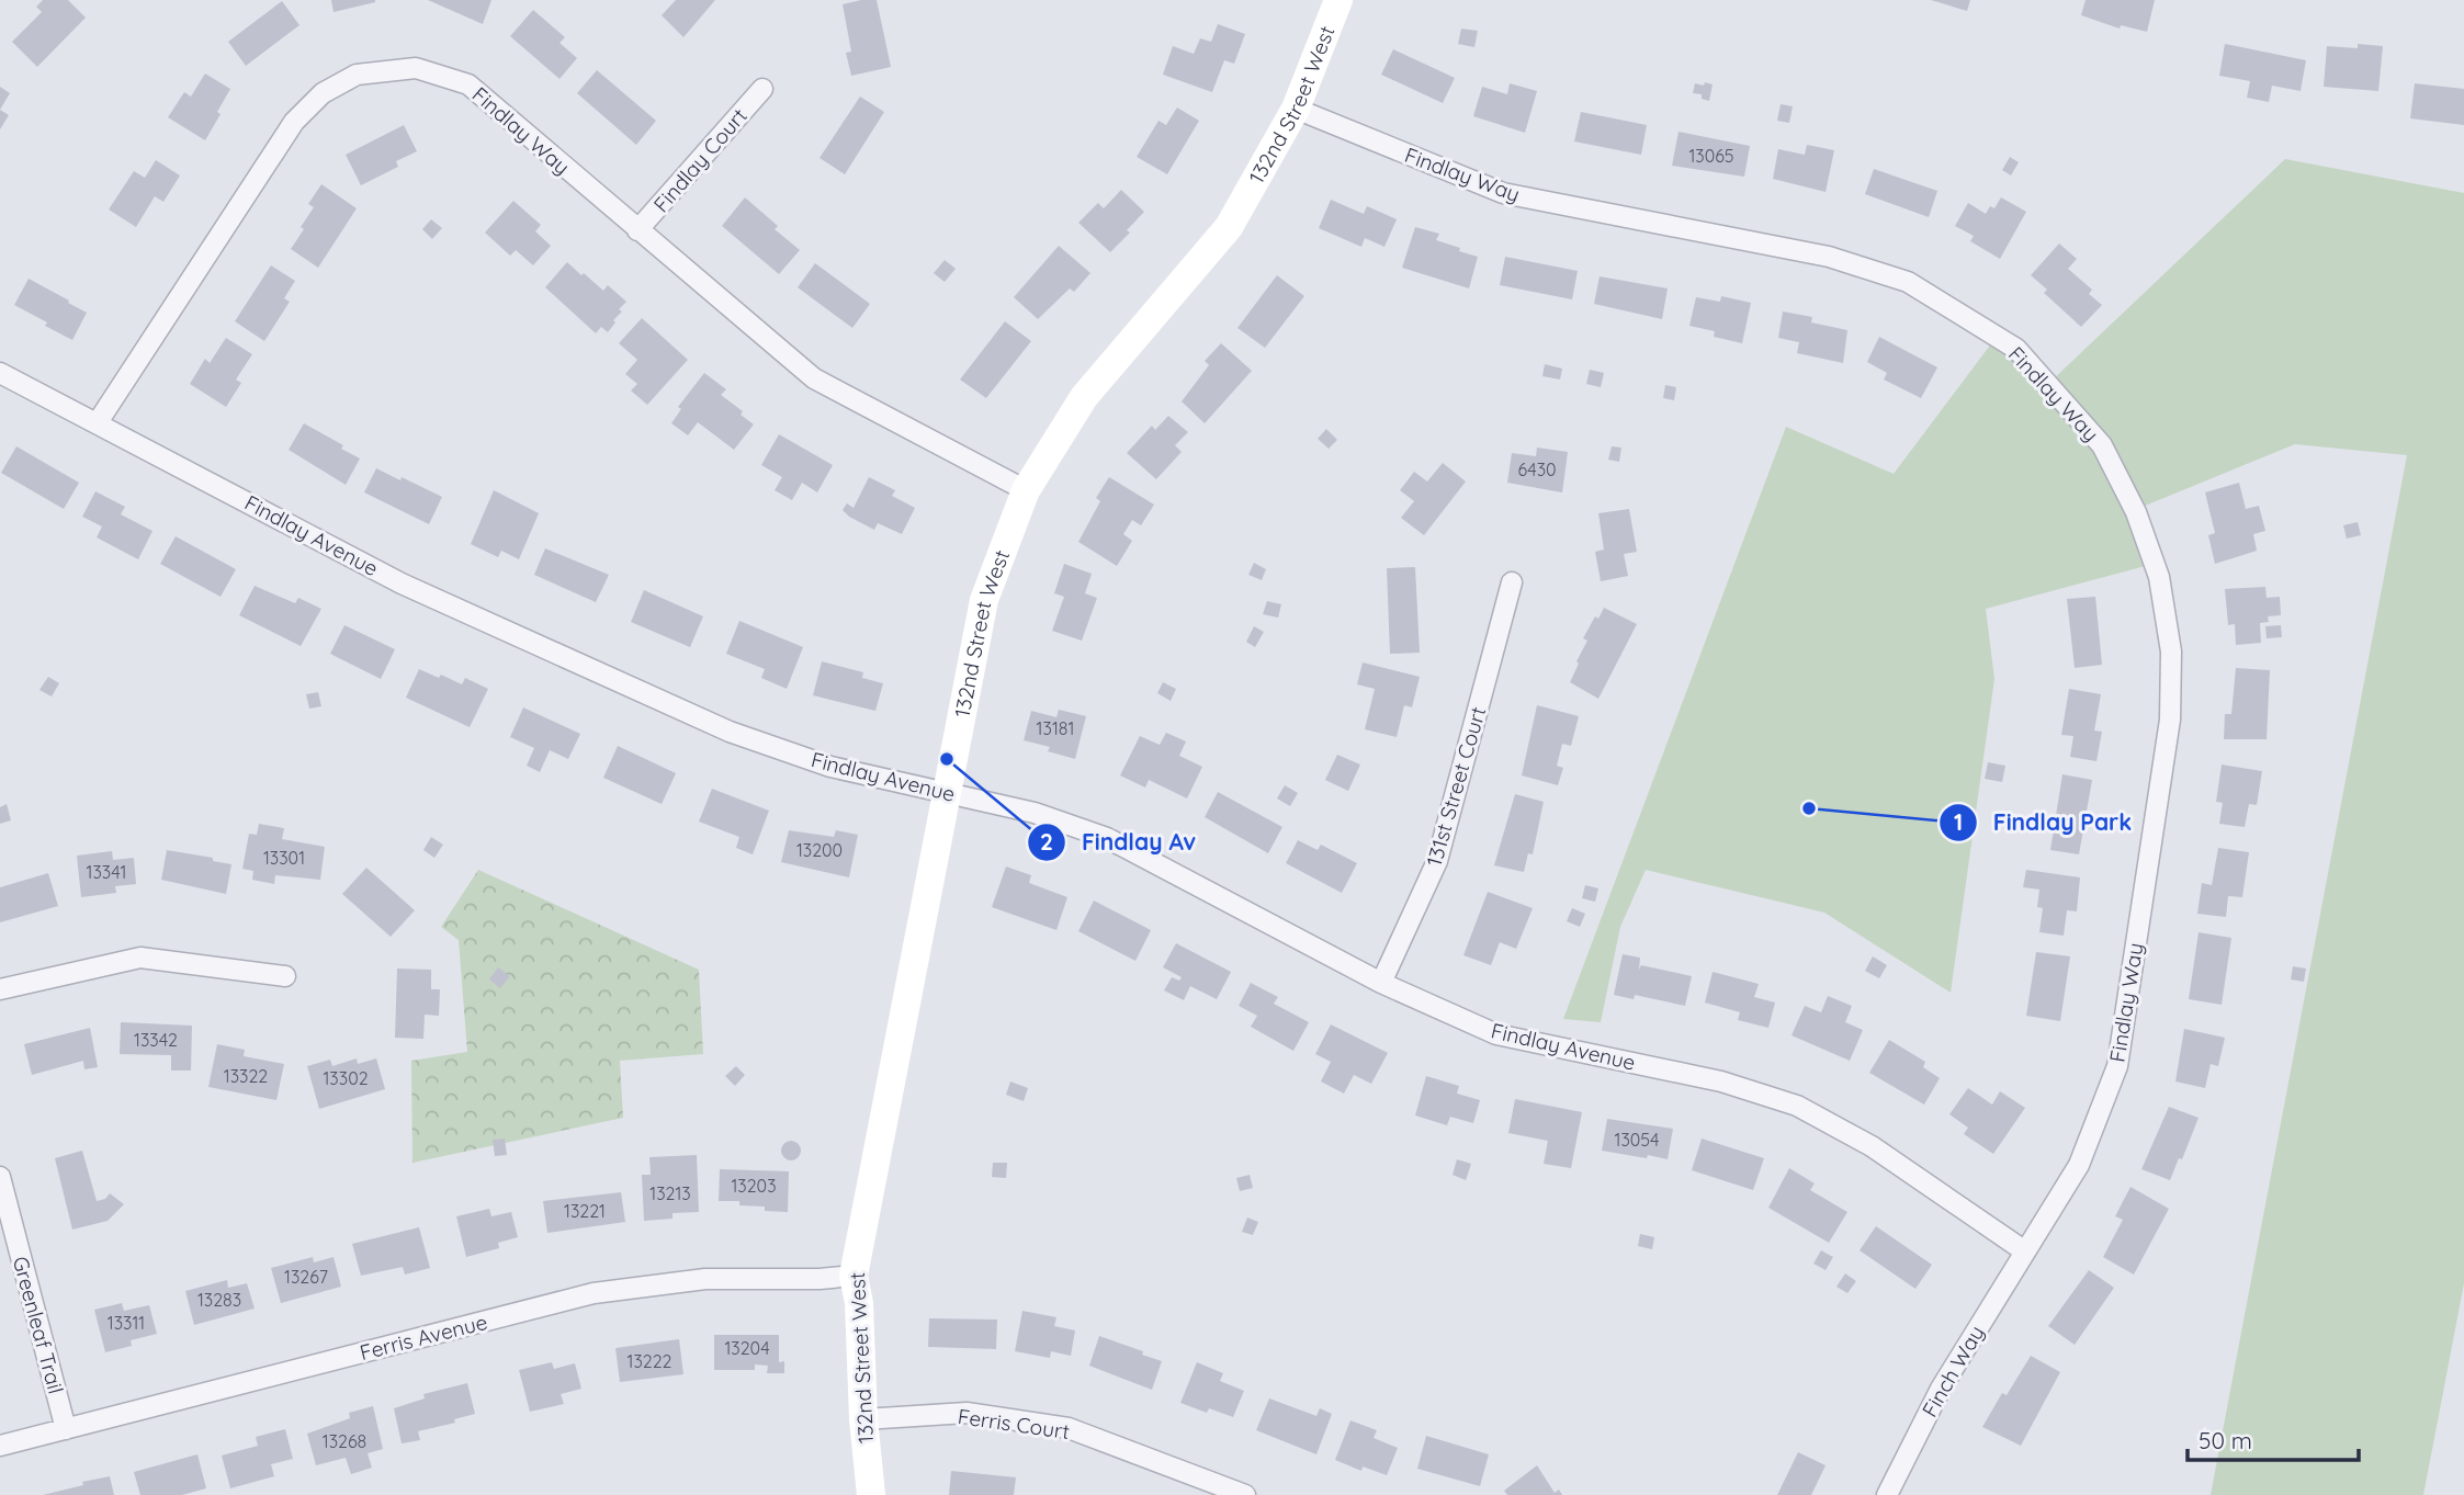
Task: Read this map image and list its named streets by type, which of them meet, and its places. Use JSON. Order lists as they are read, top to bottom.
{
  "streets": {
    "street": [
      "132nd Street West",
      "Findlay Way",
      "Findlay Court",
      "Findlay Avenue",
      "131st Street Court",
      "Greenleaf Trail",
      "Ferris Avenue",
      "Finch Way",
      "Ferris Court"
    ]
  },
  "crossings": [
    ["132nd Street West", "Findlay Way"],
    ["132nd Street West", "Findlay Avenue"],
    ["132nd Street West", "Ferris Avenue"],
    ["132nd Street West", "Ferris Court"],
    ["Findlay Way", "Findlay Court"],
    ["Findlay Way", "Findlay Avenue"],
    ["Findlay Way", "Finch Way"],
    ["Findlay Avenue", "131st Street Court"],
    ["Findlay Avenue", "Finch Way"],
    ["Greenleaf Trail", "Ferris Avenue"]
  ],
  "places": ["Findlay Av", "Findlay Park"],
  "house_numbers": [
    "13065",
    "6430",
    "13181",
    "13200",
    "13301",
    "13341",
    "13342",
    "13322",
    "13302",
    "13054",
    "13203",
    "13213",
    "13221",
    "13267",
    "13283",
    "13311",
    "13204",
    "13222",
    "13268"
  ],
  "scale_bar": "50 m"
}
